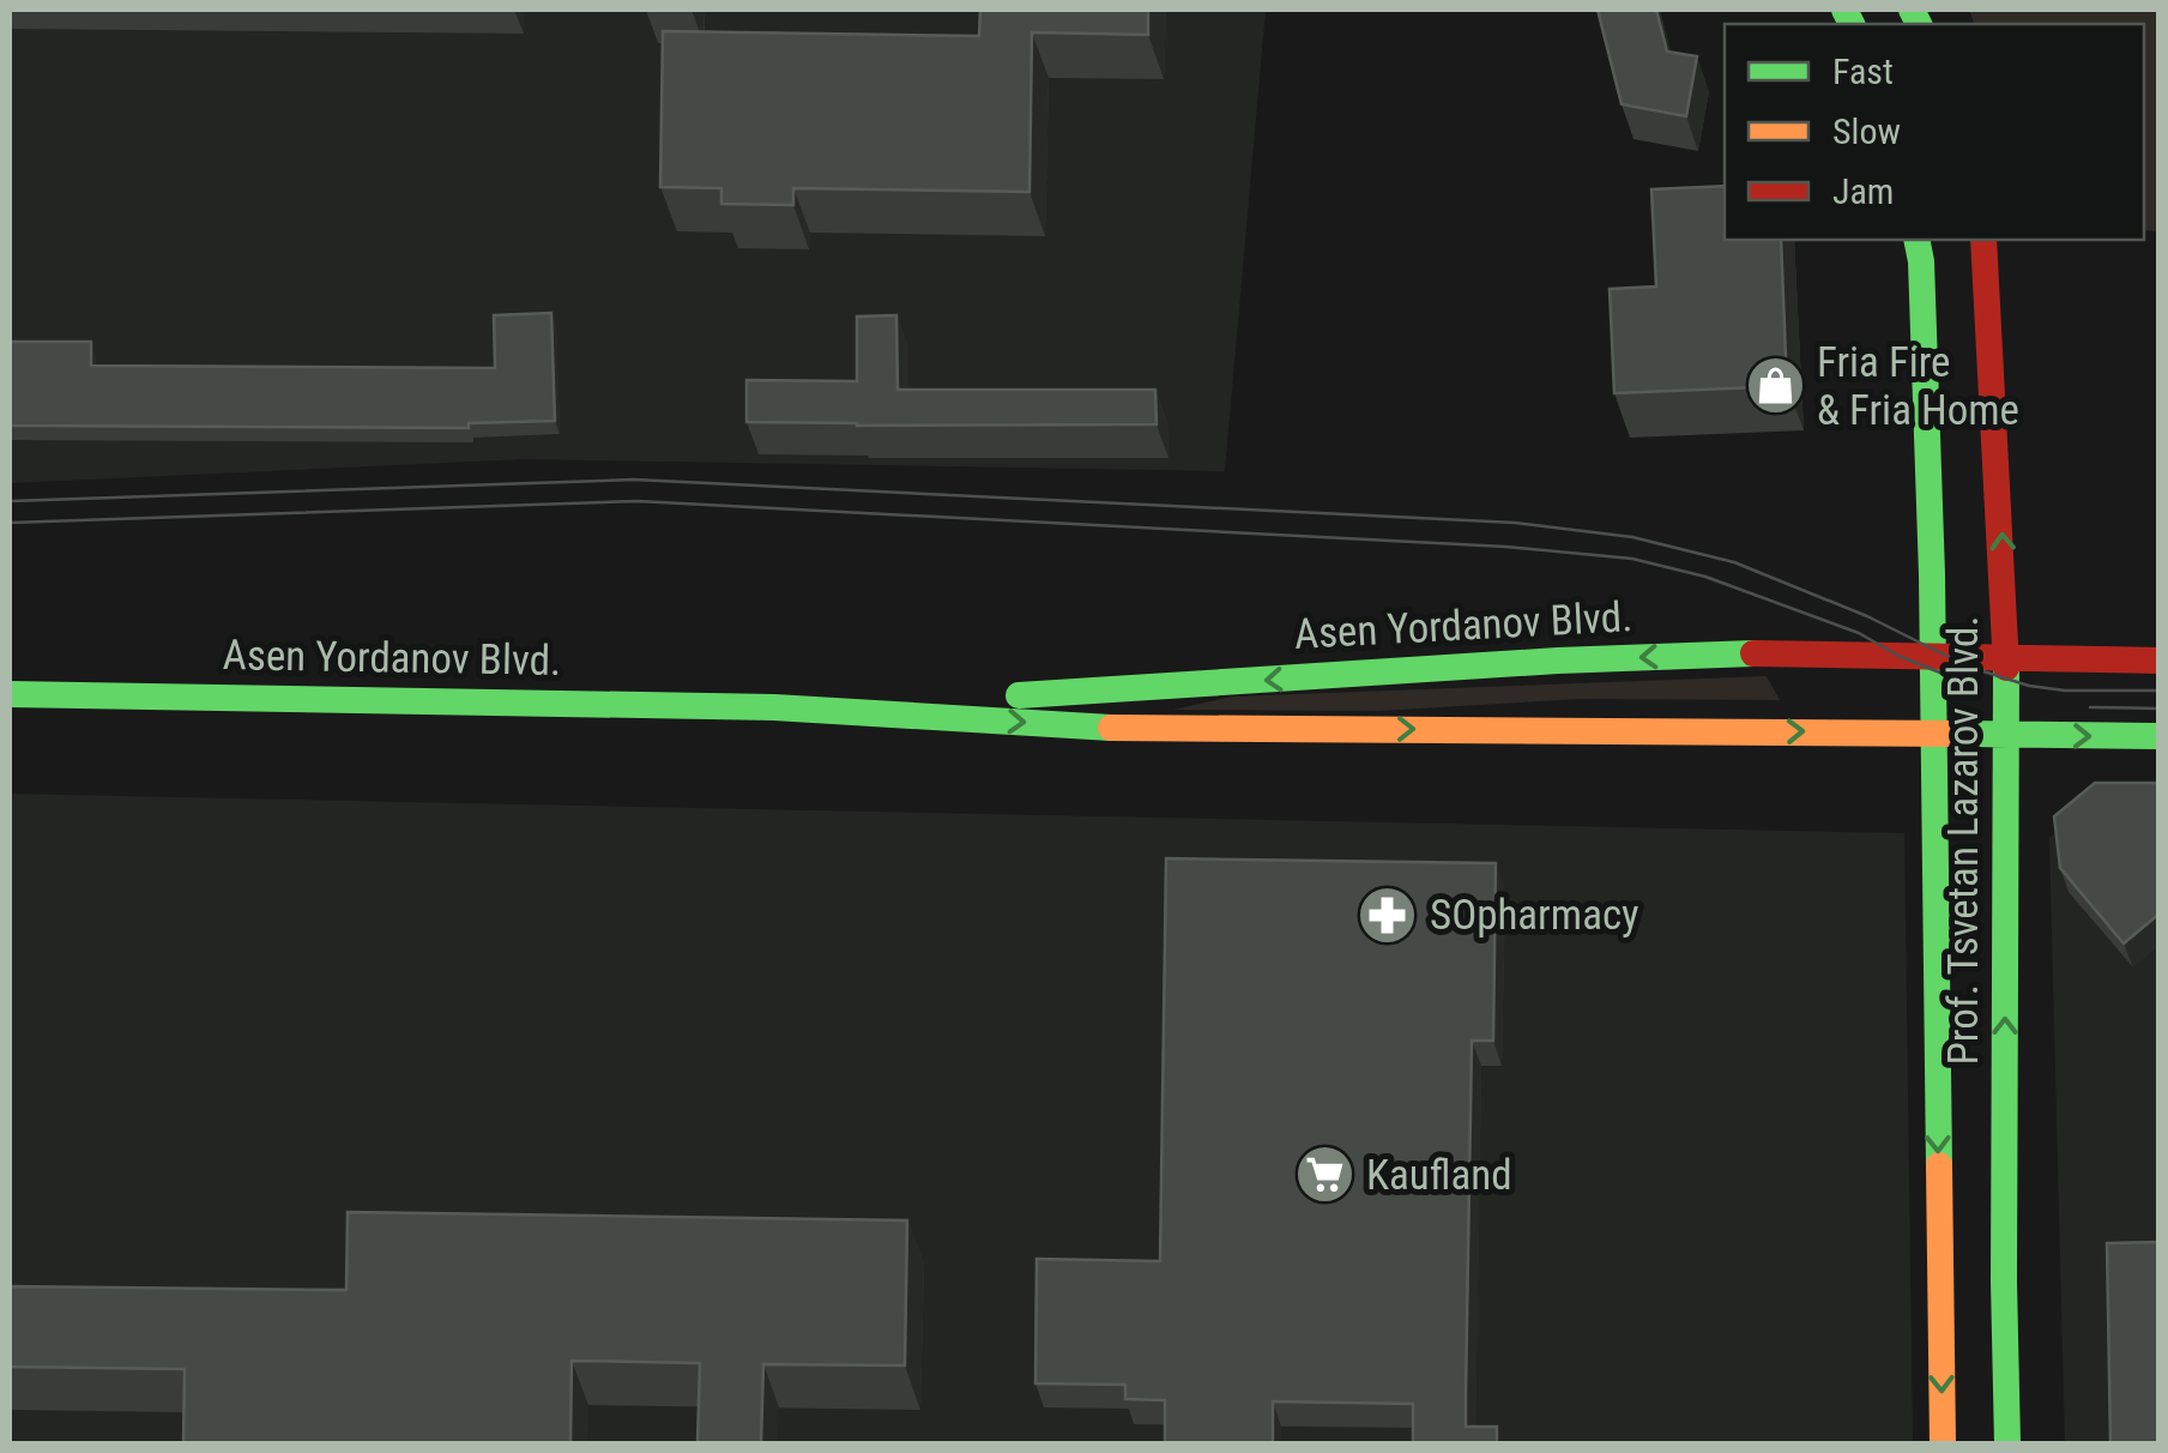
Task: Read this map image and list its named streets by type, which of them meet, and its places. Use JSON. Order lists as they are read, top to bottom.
{
  "streets": {
    "main road": ["Asen Yordanov Blvd.", "Prof. Tsvetan Lazarov Blvd."]
  },
  "crossings": [
    ["Asen Yordanov Blvd.", "Prof. Tsvetan Lazarov Blvd."]
  ],
  "places": {
    "shop": ["Fria Fire & Fria Home"],
    "pharmacy": ["SOpharmacy"],
    "supermarket": ["Kaufland"]
  },
  "legend": ["Fast", "Slow", "Jam"]
}
